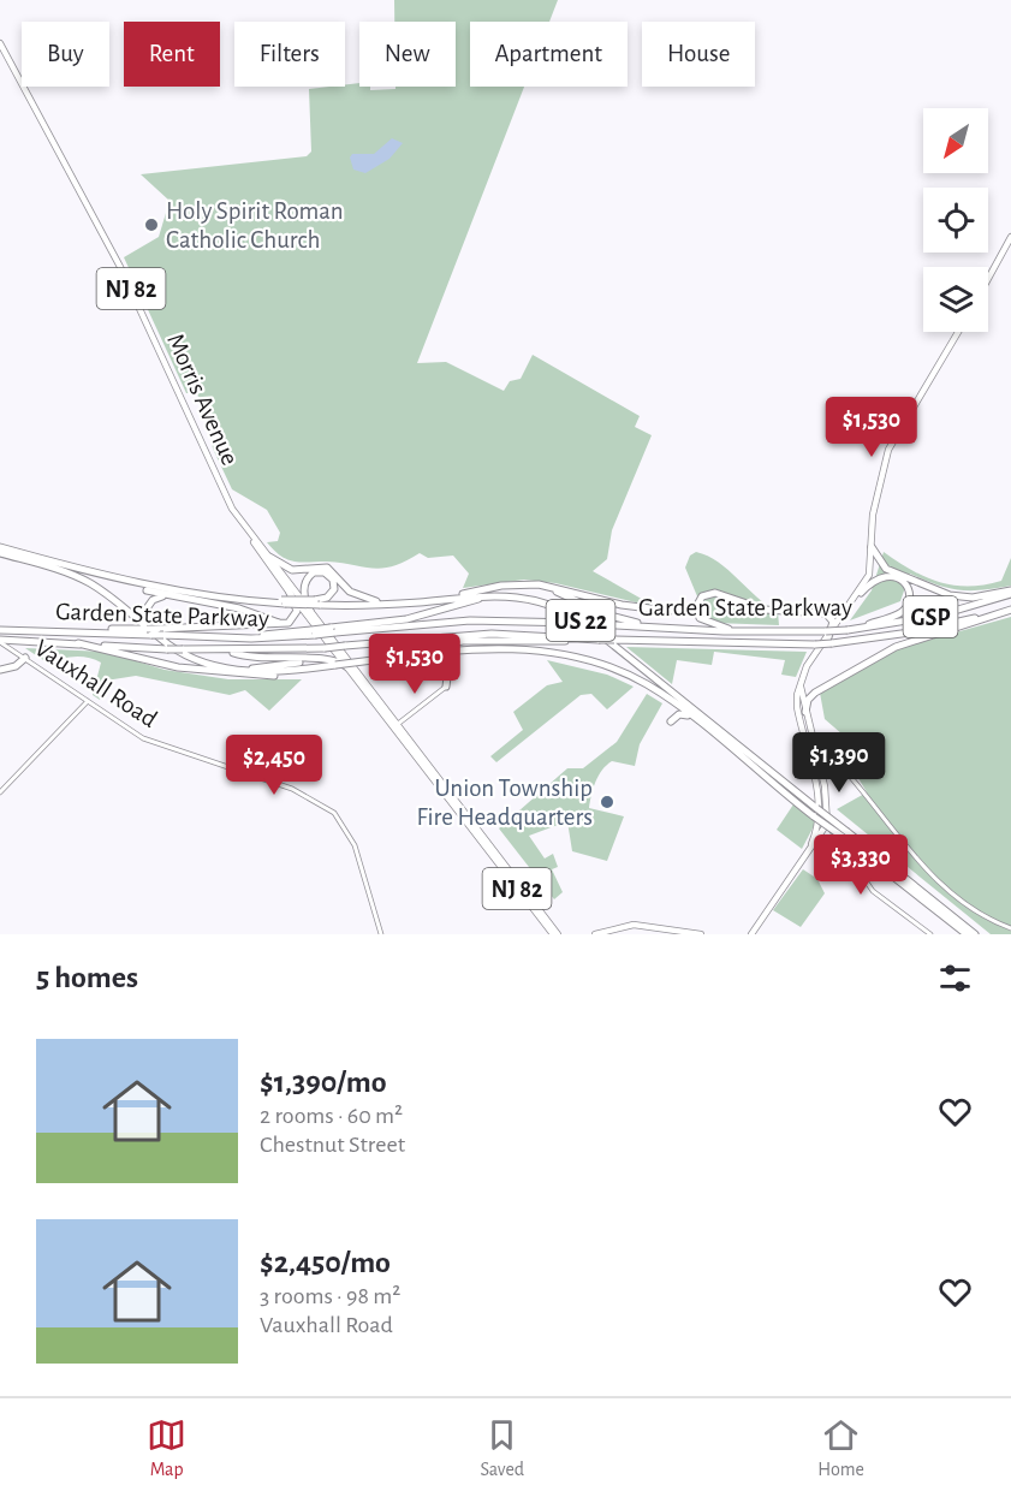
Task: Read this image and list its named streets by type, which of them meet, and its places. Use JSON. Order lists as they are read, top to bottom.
{
  "streets": {
    "highway": ["Garden State Parkway", "GSP", "US 22"],
    "main road": ["NJ 82", "Morris Avenue"],
    "street": ["Vauxhall Road"]
  },
  "crossings": [
    ["Garden State Parkway", "US 22"],
    ["Garden State Parkway", "Vauxhall Road"]
  ],
  "places": ["Holy Spirit Roman Catholic Church", "Union Township Fire Headquarters"],
  "north": "bottom left",
  "page": {
    "chip": [
      "Buy",
      "Rent",
      "Filters",
      "New",
      "Apartment",
      "House"
    ],
    "price": [
      "$1,530",
      "$1,530",
      "$1,390",
      "$2,450",
      "$3,330"
    ],
    "heading": "5 homes",
    "list": [
      {
        "name": "$1,390/mo",
        "note": "2 rooms · 60 m² · Chestnut Street"
      },
      {
        "name": "$2,450/mo",
        "note": "3 rooms · 98 m² · Vauxhall Road"
      }
    ],
    "tabs": ["Map", "Saved", "Home"]
  }
}
